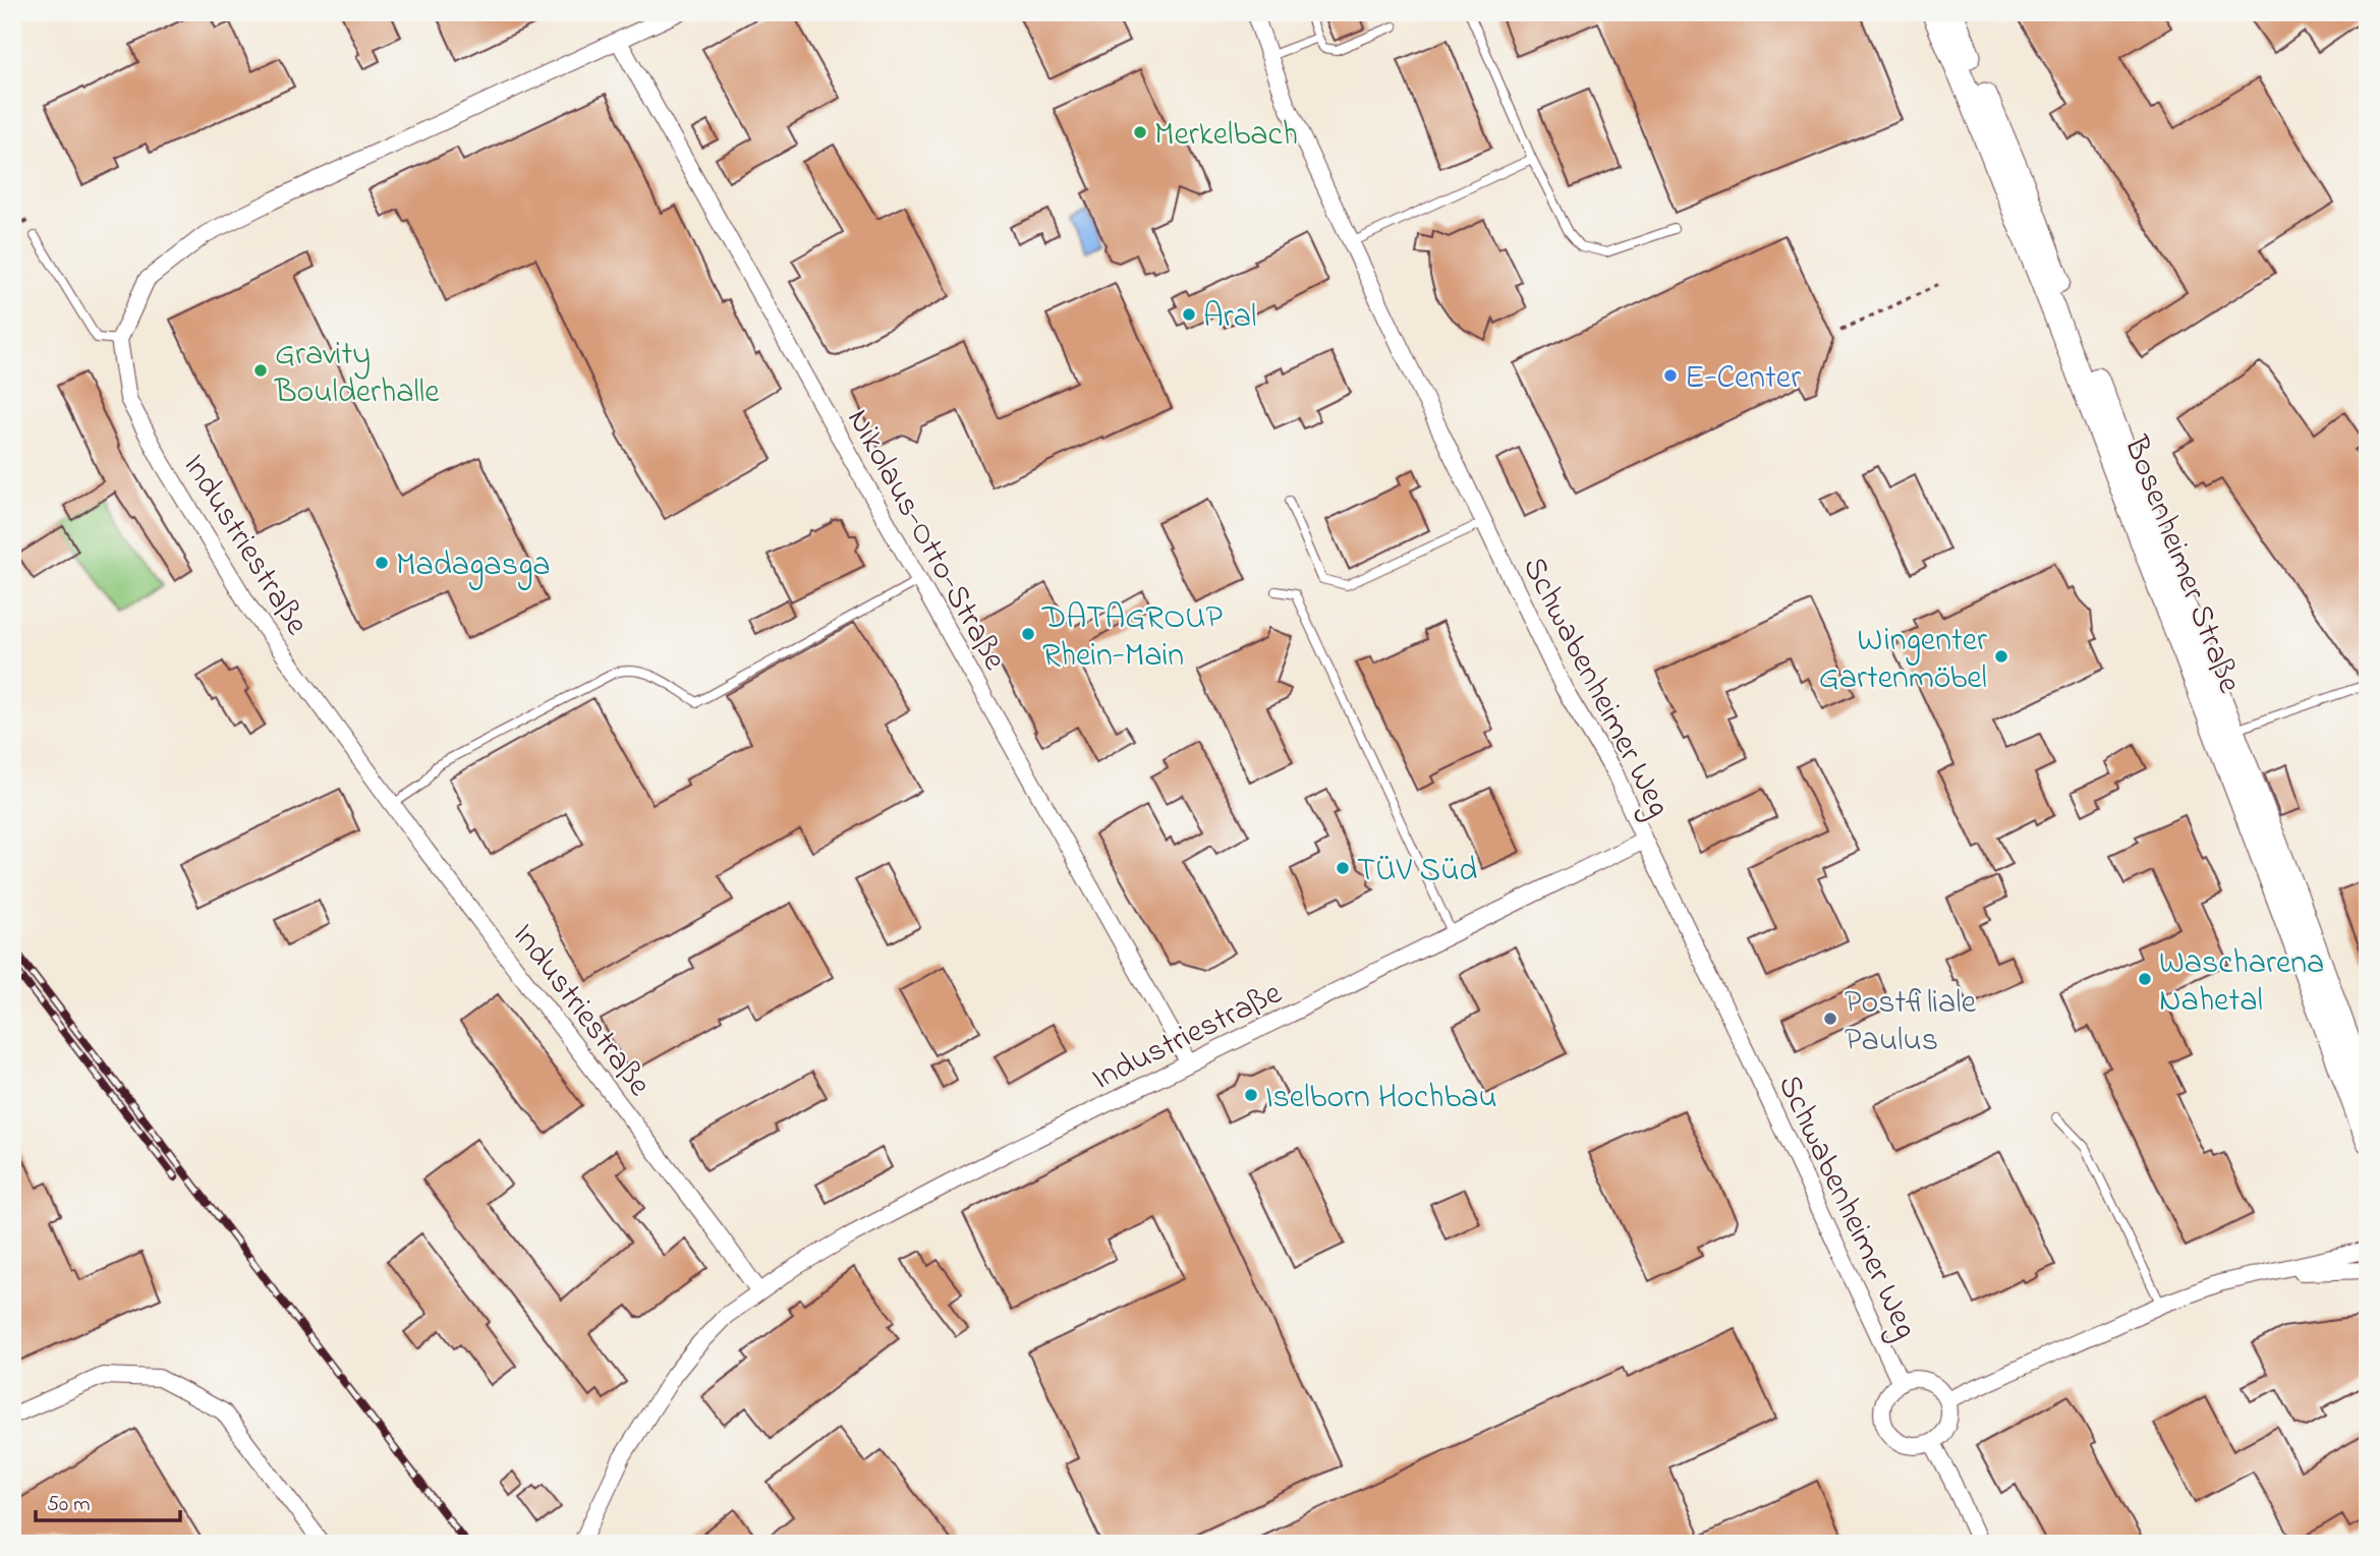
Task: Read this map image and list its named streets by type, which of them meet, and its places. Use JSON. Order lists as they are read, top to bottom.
{
  "streets": {
    "street": [
      "Nikolaus-Otto-Straße",
      "Industriestraße",
      "Bosenheimer Straße",
      "Schwabenheimer Weg"
    ]
  },
  "crossings": [
    ["Nikolaus-Otto-Straße", "Industriestraße"],
    ["Industriestraße", "Schwabenheimer Weg"]
  ],
  "places": [
    "Merkelbach",
    "Aral",
    "Gravity Boulderhalle",
    "E-Center",
    "Madagasga",
    "DATAGROUP Rhein-Main",
    "Wingenter Gartenmöbel",
    "TÜV Süd",
    "Wascharena Nahetal",
    "Postfiliale Paulus",
    "Iselborn Hochbau"
  ],
  "scale_bar": "50 m"
}
